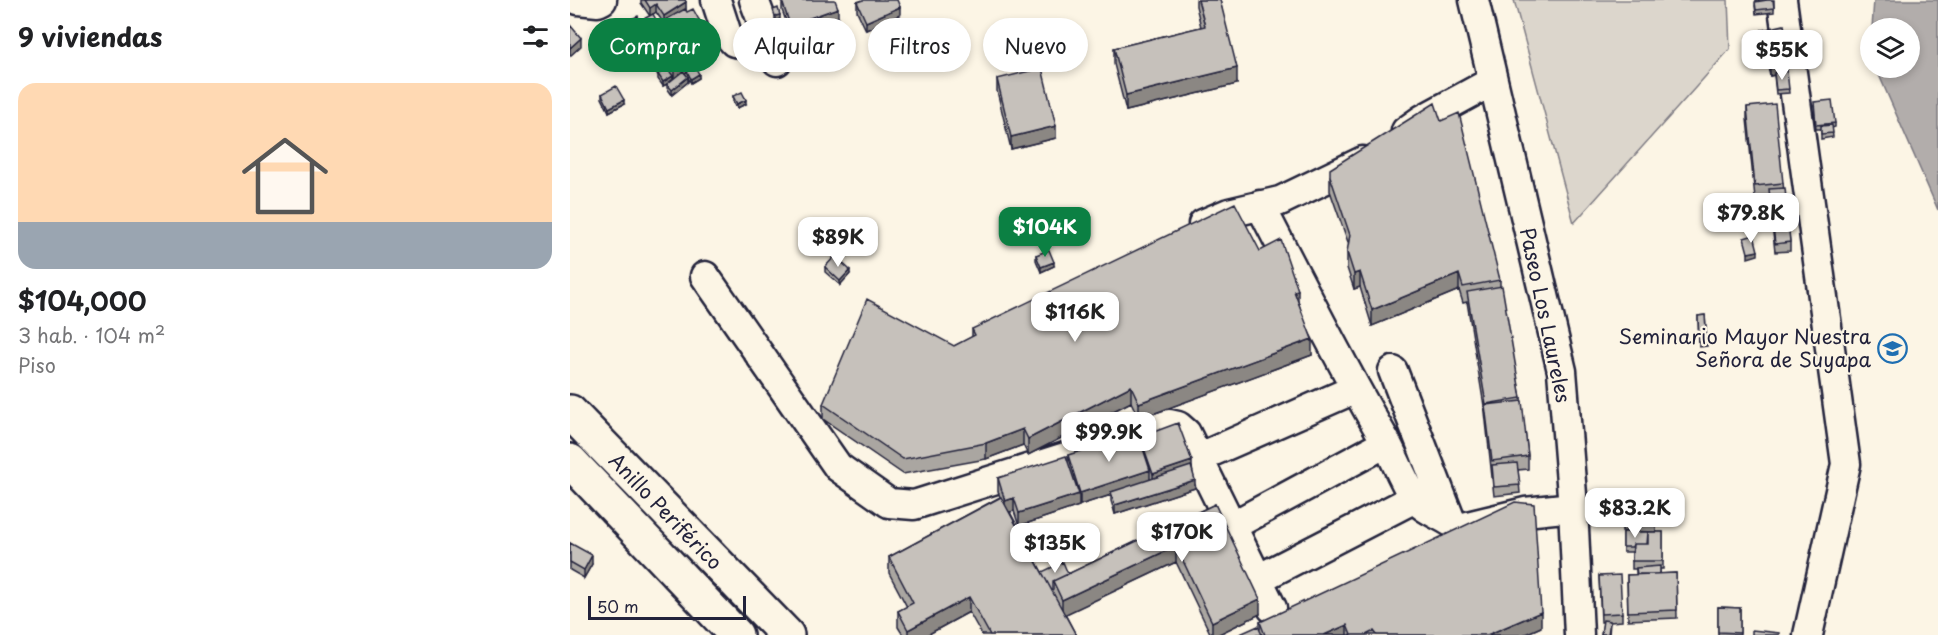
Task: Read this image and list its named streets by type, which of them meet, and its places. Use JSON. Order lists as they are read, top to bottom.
{
  "streets": {
    "highway": ["Anillo Periférico"],
    "street": ["Paseo Los Laureles"]
  },
  "places": {
    "school or university": ["Seminario Mayor Nuestra Señora de Suyapa"]
  },
  "scale_bar": "50 m",
  "page": {
    "heading": "9 viviendas",
    "chip": [
      "Comprar",
      "Alquilar",
      "Filtros",
      "Nuevo"
    ],
    "price": [
      "$55K",
      "$79.8K",
      "$104K",
      "$89K",
      "$116K",
      "$99.9K",
      "$83.2K",
      "$170K",
      "$135K"
    ],
    "list": [
      {
        "name": "$104,000",
        "note": "3 hab. · 104 m² · Piso"
      }
    ],
    "scale": "50 m"
  }
}
